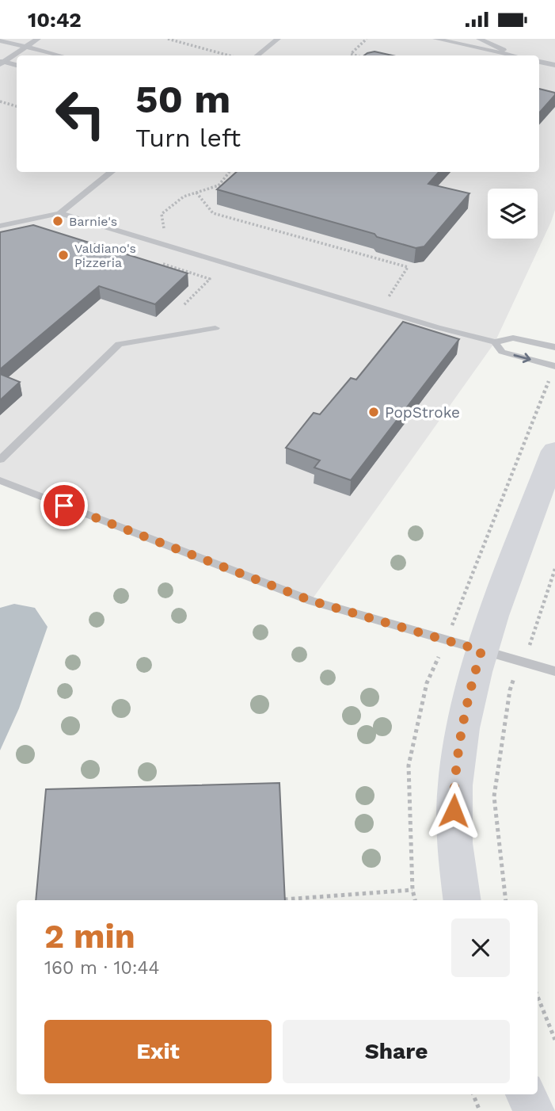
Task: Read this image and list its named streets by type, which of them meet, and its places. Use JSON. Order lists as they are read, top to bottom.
{
  "places": ["Barnie's", "Valdiano's Pizzeria", "PopStroke"],
  "page": {
    "status": "10:42",
    "turn": ["50 m", "Turn left"],
    "heading": ["2 min", "160 m · 10:44"],
    "buttons": ["Exit", "Share"]
  }
}
